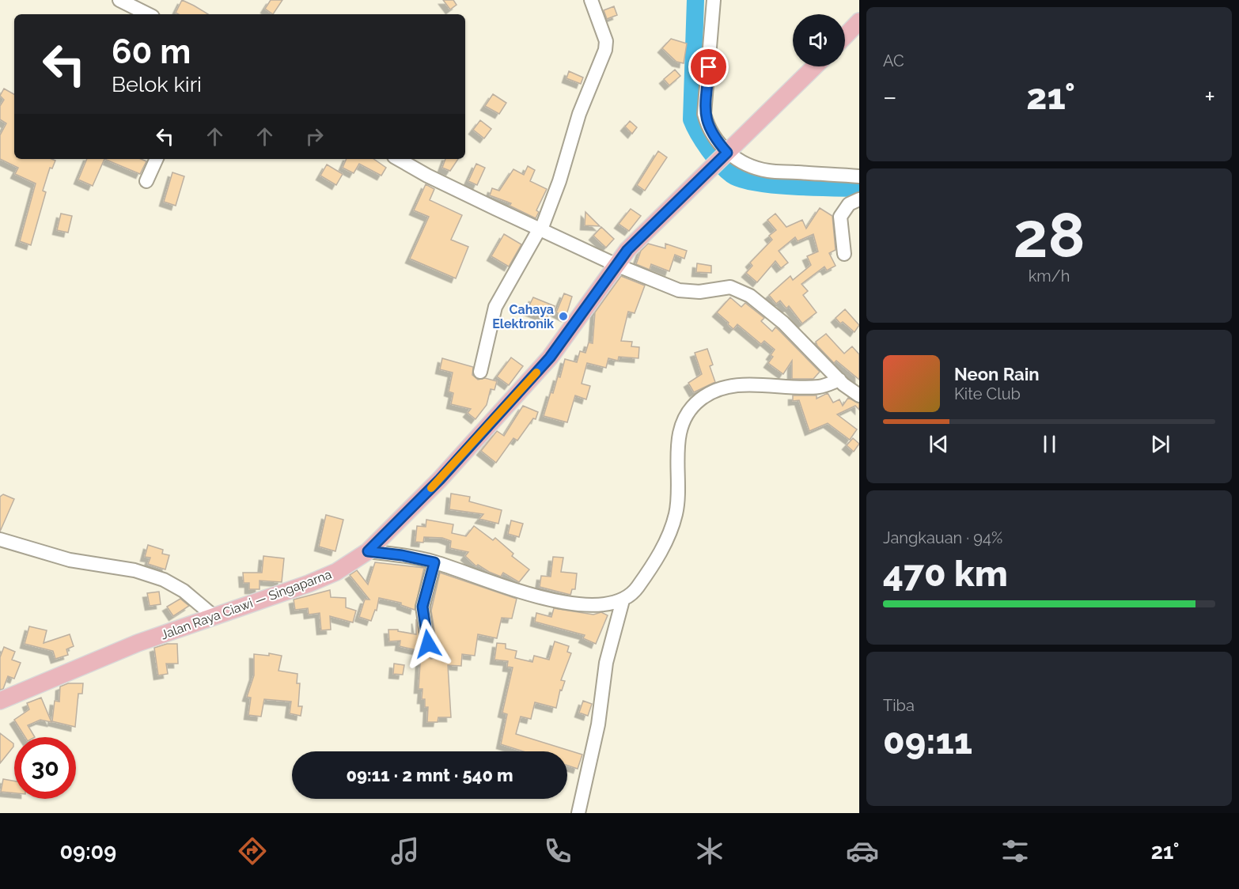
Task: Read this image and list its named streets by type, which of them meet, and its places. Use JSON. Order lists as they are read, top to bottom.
{
  "streets": {
    "main road": ["Jalan Raya Ciawi — Singaparna"]
  },
  "places": ["Cahaya Elektronik"],
  "page": {
    "tile": [
      "AC",
      ["28", "km/h"],
      ["Jangkauan · 94%", "470 km"],
      ["Tiba", "09:11"]
    ],
    "turn": ["60 m", "Belok kiri"],
    "heat": ["−", "21°", "+"],
    "song": ["Neon Rain", "Kite Club"],
    "limit": "30",
    "trip": "09:11 · 2 mnt · 540 m",
    "tabs": ["09:09", "21°"]
  }
}
